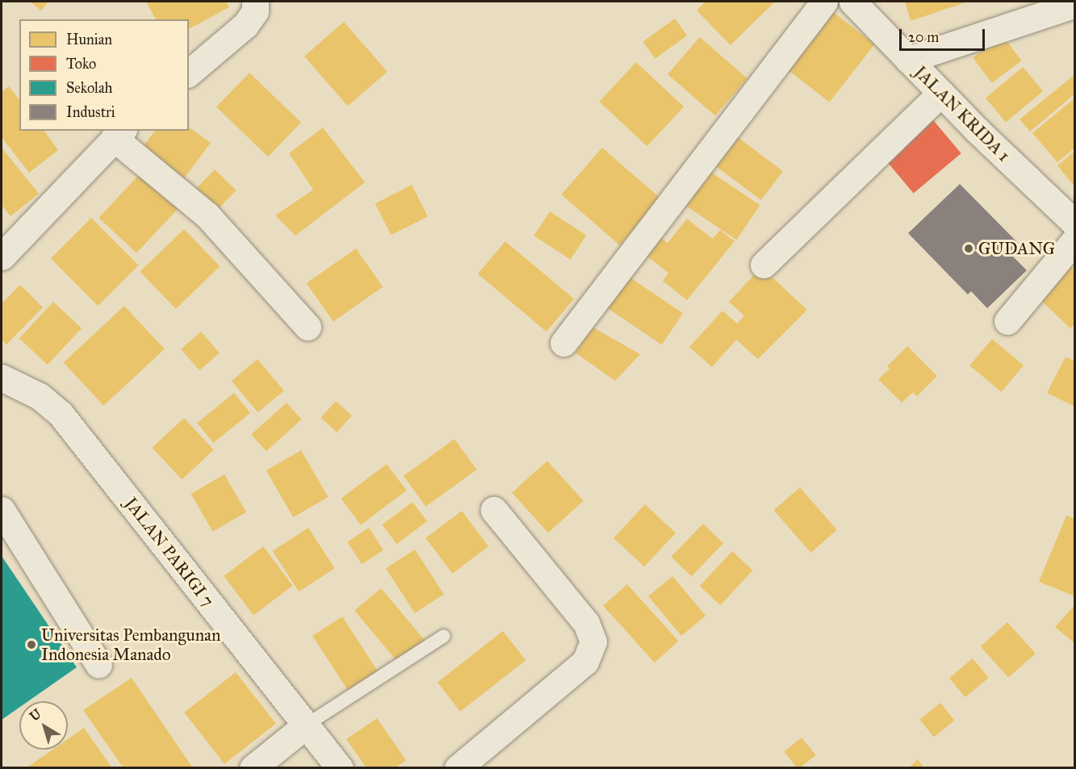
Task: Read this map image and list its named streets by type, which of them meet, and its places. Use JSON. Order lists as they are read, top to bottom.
{
  "streets": {
    "street": ["JALAN KRIDA 1", "JALAN PARIGI 7"]
  },
  "places": ["GUDANG", "Universitas Pembangunan Indonesia Manado"],
  "legend": [
    "Hunian",
    "Toko",
    "Sekolah",
    "Industri"
  ],
  "scale_bar": "20 m",
  "north": "top left"
}
